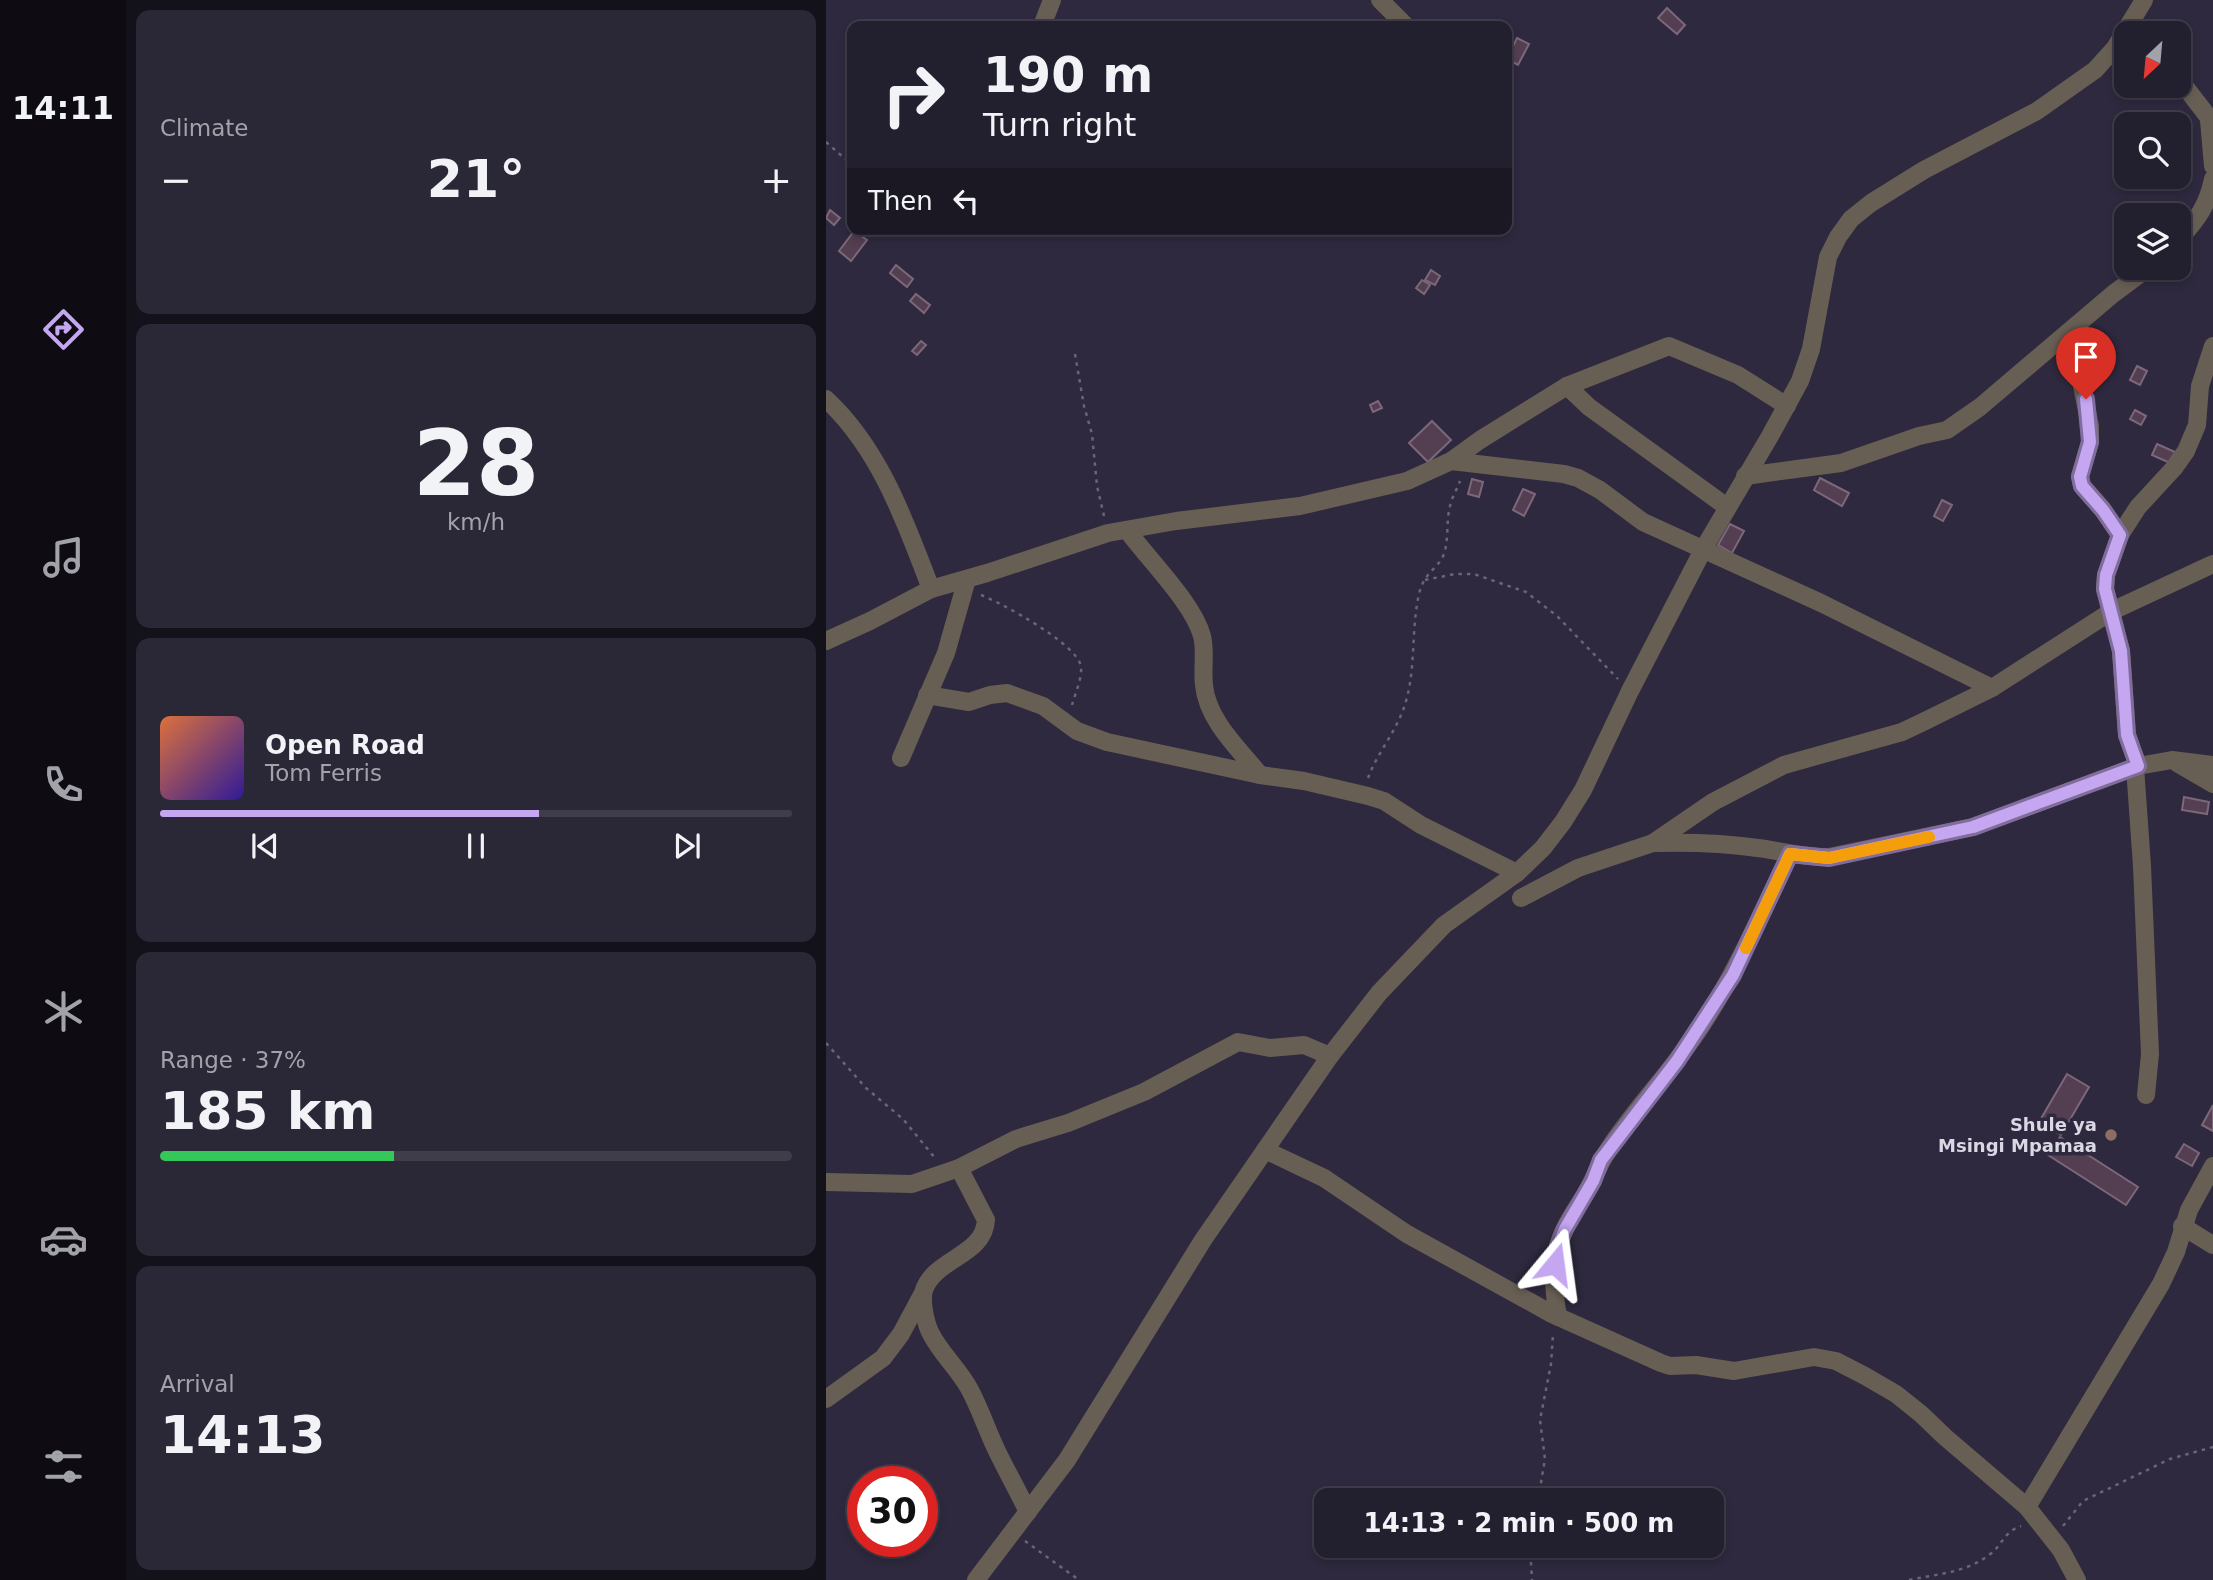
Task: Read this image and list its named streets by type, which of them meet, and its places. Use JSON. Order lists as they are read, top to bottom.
{
  "places": ["Shule ya Msingi Mpamaa"],
  "north": "bottom left",
  "page": {
    "tabs": "14:11",
    "tile": [
      "Climate",
      ["28", "km/h"],
      ["Range · 37%", "185 km"],
      ["Arrival", "14:13"]
    ],
    "turn": ["190 m", "Turn right"],
    "heat": ["−", "21°", "+"],
    "then": "Then",
    "song": ["Open Road", "Tom Ferris"],
    "limit": "30",
    "trip": "14:13 · 2 min · 500 m"
  }
}
